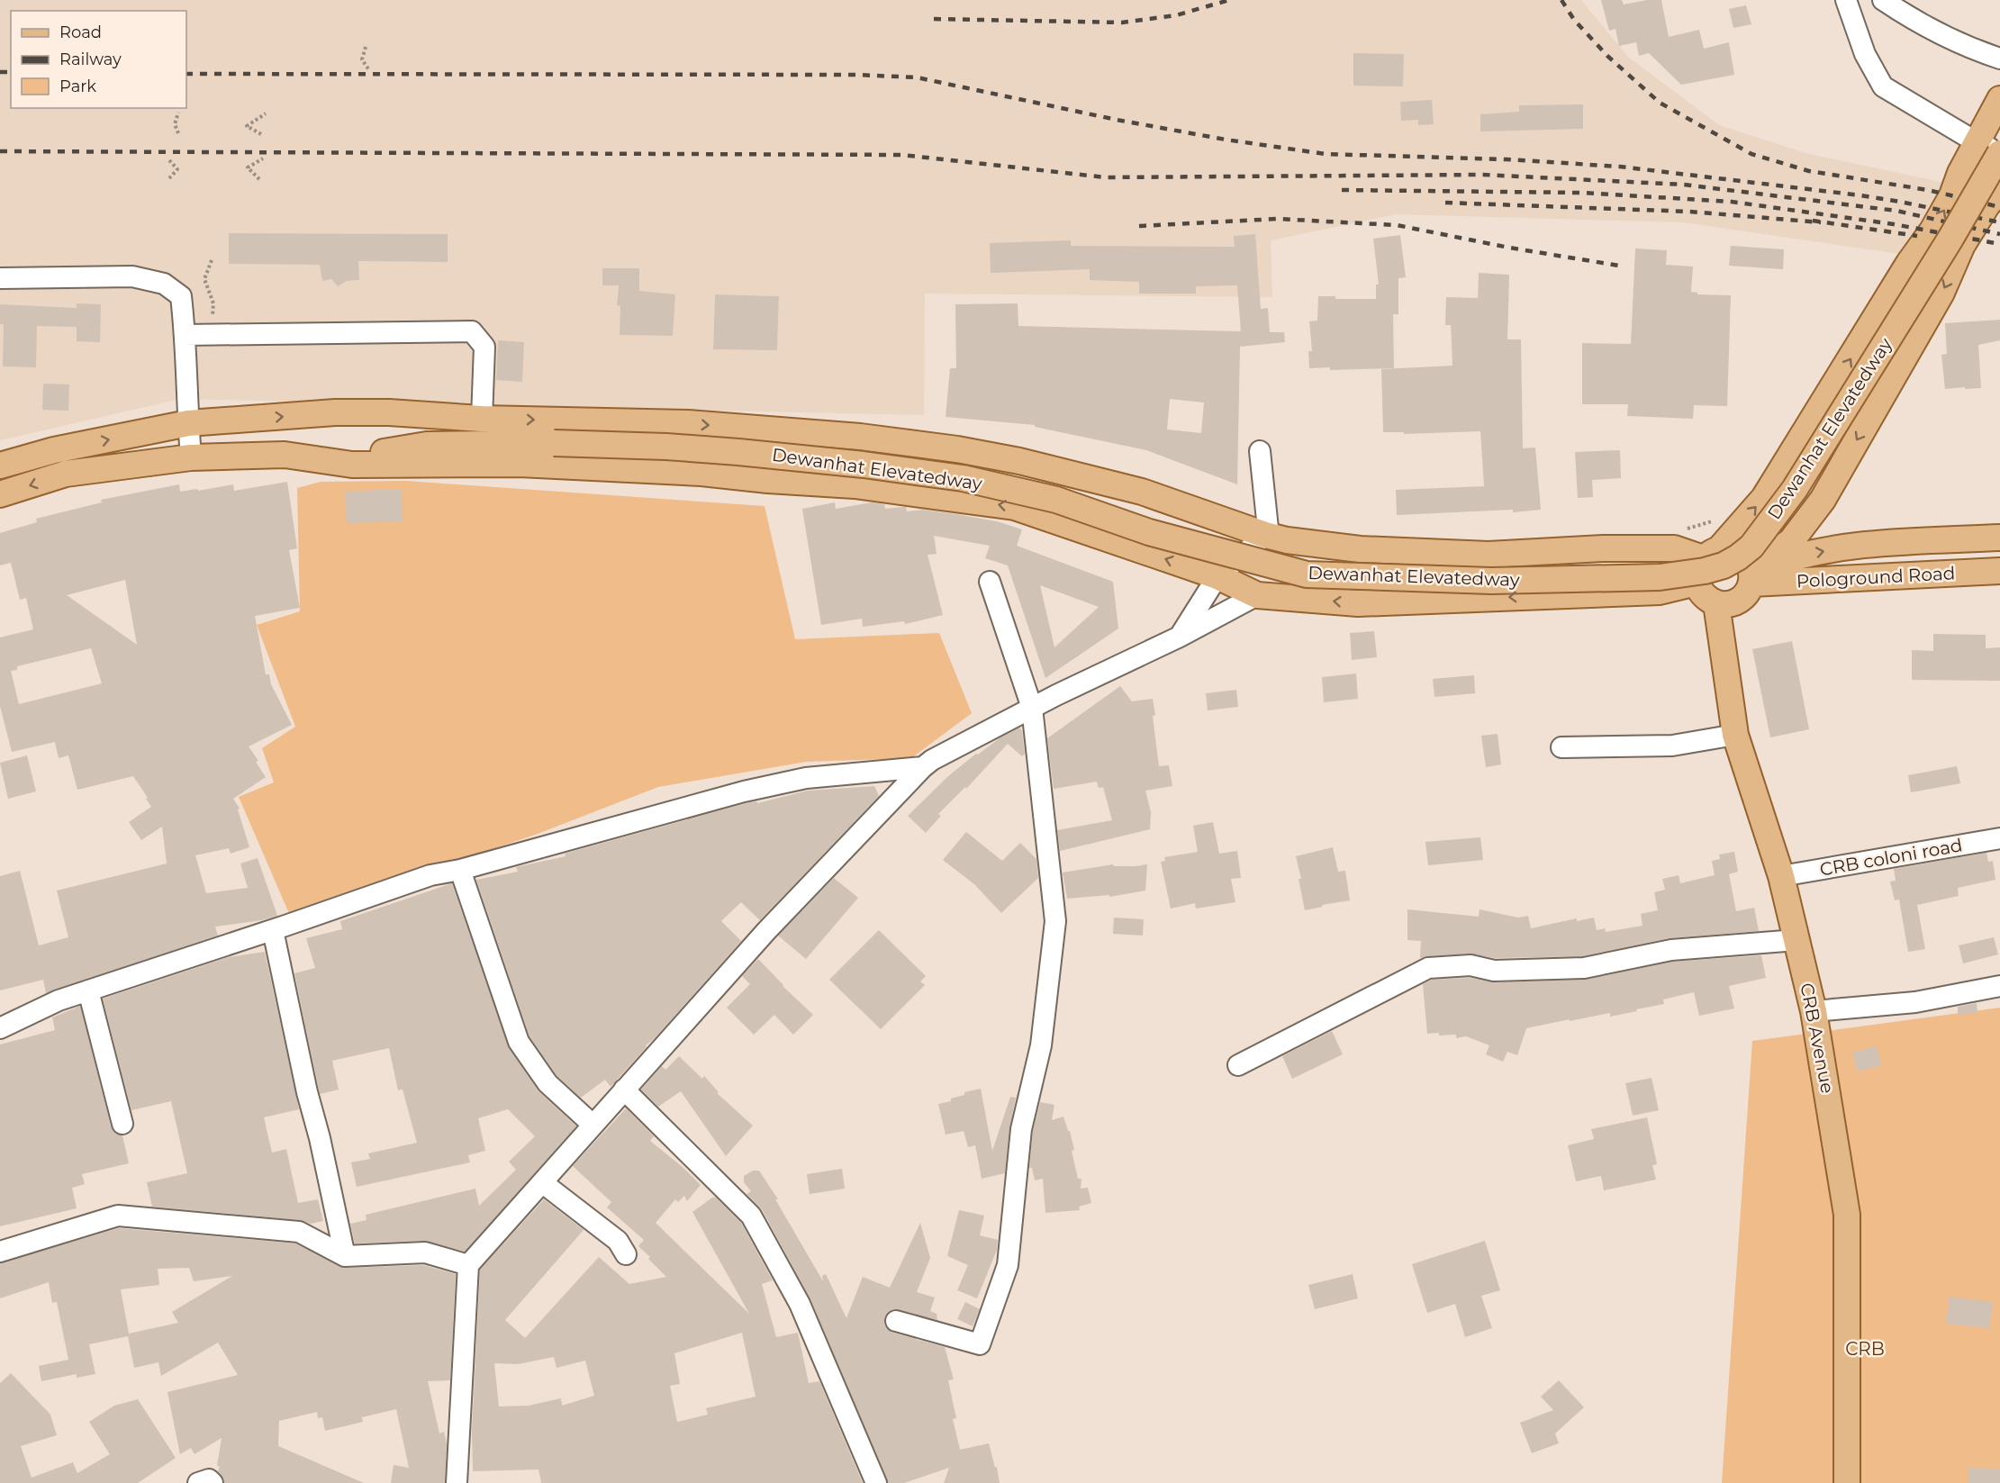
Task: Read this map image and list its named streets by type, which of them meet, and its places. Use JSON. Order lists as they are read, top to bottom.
{
  "streets": {
    "main road": ["Dewanhat Elevatedway", "Pologround Road", "CRB Avenue"],
    "street": ["CRB coloni road"]
  },
  "crossings": [
    ["Pologround Road", "CRB Avenue"],
    ["CRB coloni road", "CRB Avenue"]
  ],
  "parks": ["CRB"],
  "legend": ["Road", "Railway", "Park"]
}
